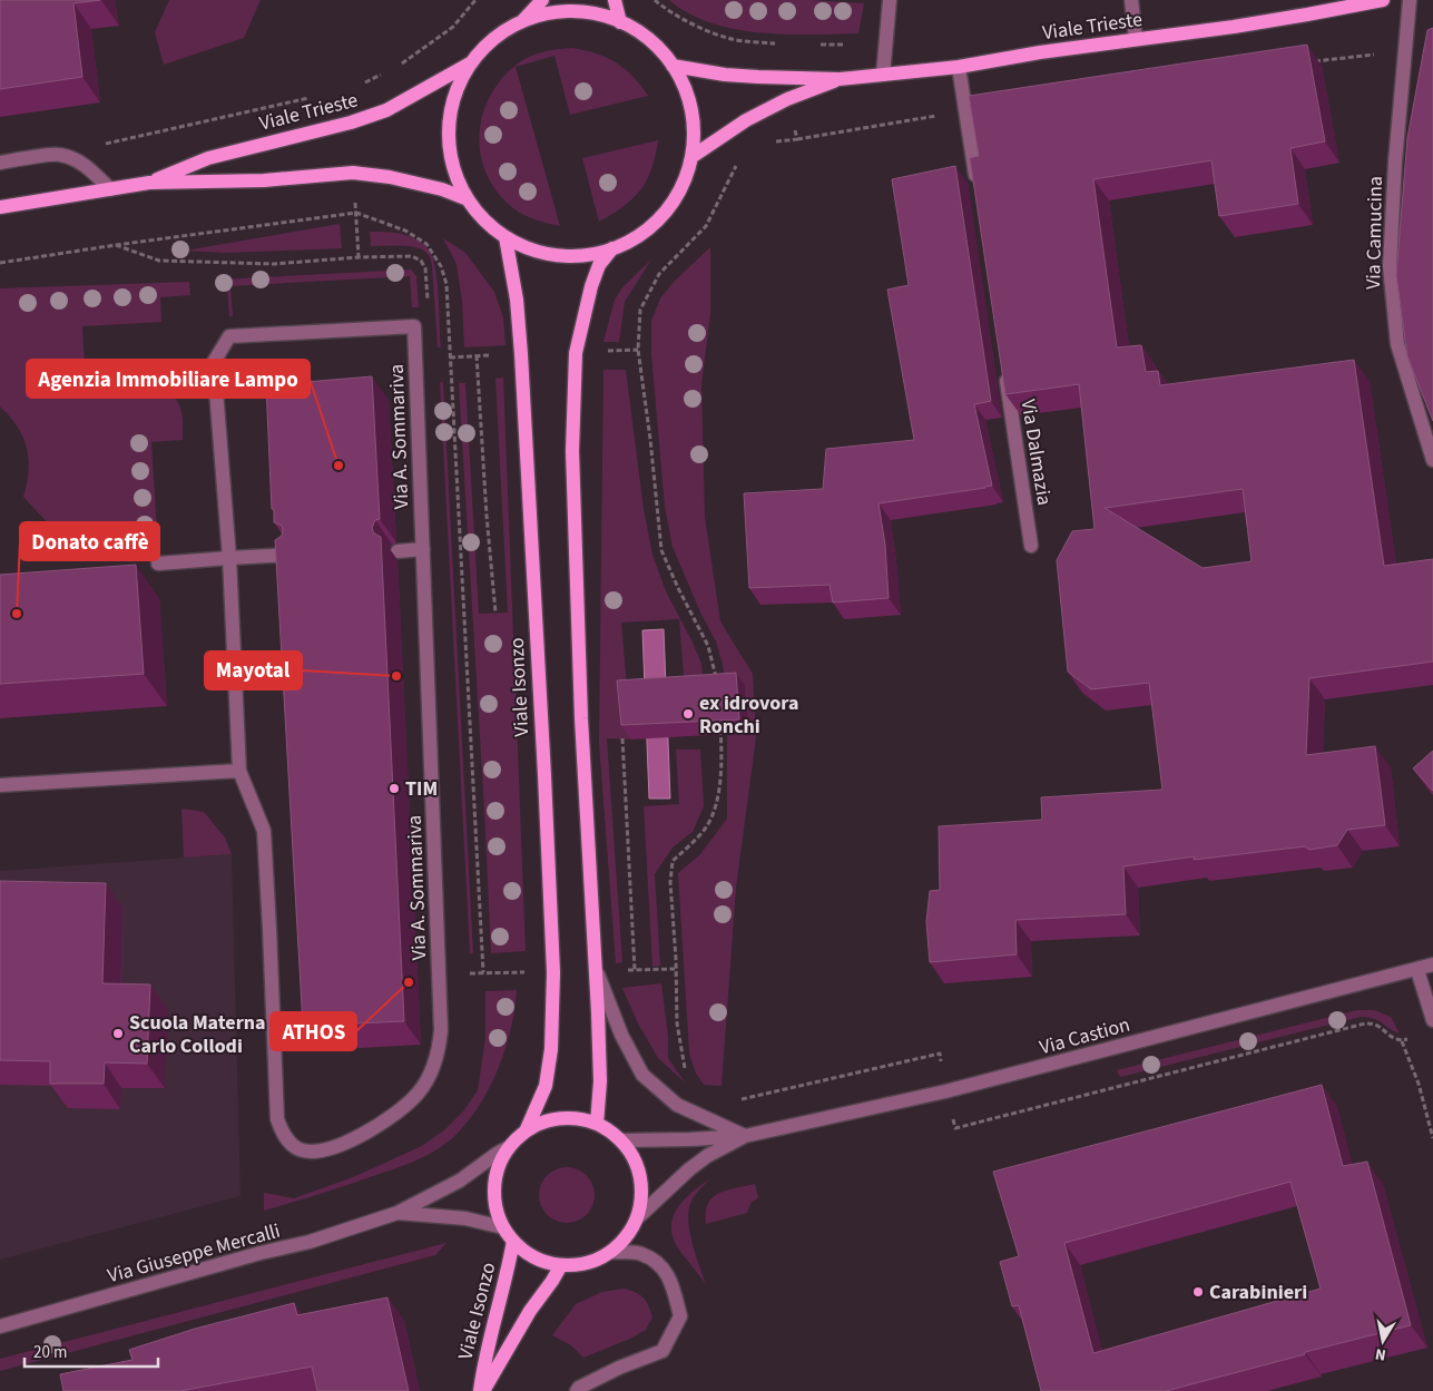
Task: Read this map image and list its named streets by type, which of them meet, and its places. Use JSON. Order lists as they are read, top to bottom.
{
  "streets": {
    "main road": ["Viale Trieste", "Viale Isonzo"],
    "street": [
      "Via Camucina",
      "Via A. Sommariva",
      "Via Dalmazia",
      "Via Castion",
      "Via Giuseppe Mercalli"
    ]
  },
  "crossings": [
    ["Viale Trieste", "Viale Isonzo"],
    ["Viale Isonzo", "Via Castion"],
    ["Viale Isonzo", "Via Giuseppe Mercalli"],
    ["Via Castion", "Via Giuseppe Mercalli"]
  ],
  "places": [
    "Agenzia Immobiliare Lampo",
    "Donato caffè",
    "Mayotal",
    "ex idrovora Ronchi",
    "TIM",
    "ATHOS",
    "Scuola Materna Carlo Collodi",
    "Carabinieri"
  ],
  "scale_bar": "20 m",
  "north": "bottom"
}
